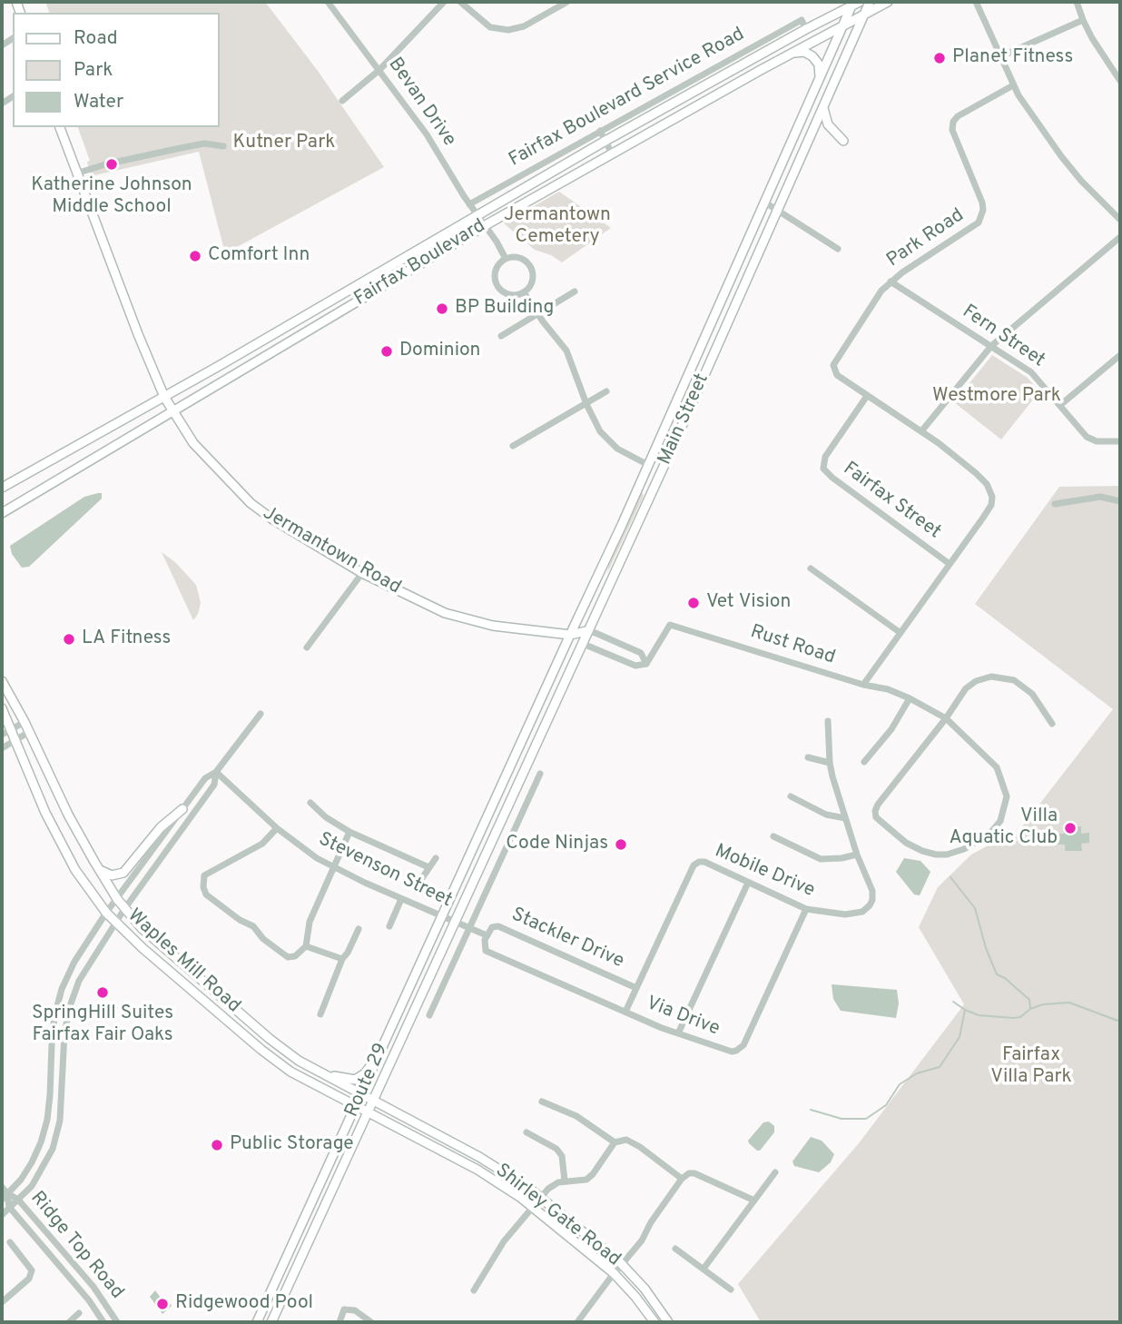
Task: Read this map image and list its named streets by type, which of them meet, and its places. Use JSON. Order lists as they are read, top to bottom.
{
  "streets": {
    "main road": [
      "Fairfax Boulevard",
      "Main Street",
      "Jermantown Road",
      "Waples Mill Road",
      "Route 29",
      "Shirley Gate Road"
    ],
    "street": [
      "Fairfax Boulevard Service Road",
      "Bevan Drive",
      "Park Road",
      "Fern Street",
      "Fairfax Street",
      "Rust Road",
      "Stevenson Street",
      "Mobile Drive",
      "Stackler Drive",
      "Via Drive",
      "Ridge Top Road"
    ]
  },
  "crossings": [
    ["Fairfax Boulevard Service Road", "Bevan Drive"],
    ["Fairfax Boulevard Service Road", "Fairfax Boulevard"],
    ["Bevan Drive", "Fairfax Boulevard"],
    ["Park Road", "Fern Street"],
    ["Park Road", "Fairfax Street"],
    ["Fairfax Boulevard", "Main Street"],
    ["Fairfax Boulevard", "Jermantown Road"],
    ["Main Street", "Jermantown Road"],
    ["Main Street", "Route 29"],
    ["Stevenson Street", "Stackler Drive"],
    ["Stevenson Street", "Route 29"],
    ["Mobile Drive", "Stackler Drive"],
    ["Mobile Drive", "Via Drive"],
    ["Stackler Drive", "Via Drive"],
    ["Stackler Drive", "Route 29"],
    ["Waples Mill Road", "Route 29"],
    ["Waples Mill Road", "Shirley Gate Road"],
    ["Route 29", "Shirley Gate Road"]
  ],
  "parks": [
    "Kutner Park",
    "Jermantown Cemetery",
    "Westmore Park",
    "Fairfax Villa Park"
  ],
  "places": [
    "Planet Fitness",
    "Katherine Johnson Middle School",
    "Comfort Inn",
    "BP Building",
    "Dominion",
    "Vet Vision",
    "LA Fitness",
    "Villa Aquatic Club",
    "Code Ninjas",
    "SpringHill Suites Fairfax Fair Oaks",
    "Public Storage",
    "Ridgewood Pool"
  ],
  "legend": ["Road", "Park", "Water"]
}
